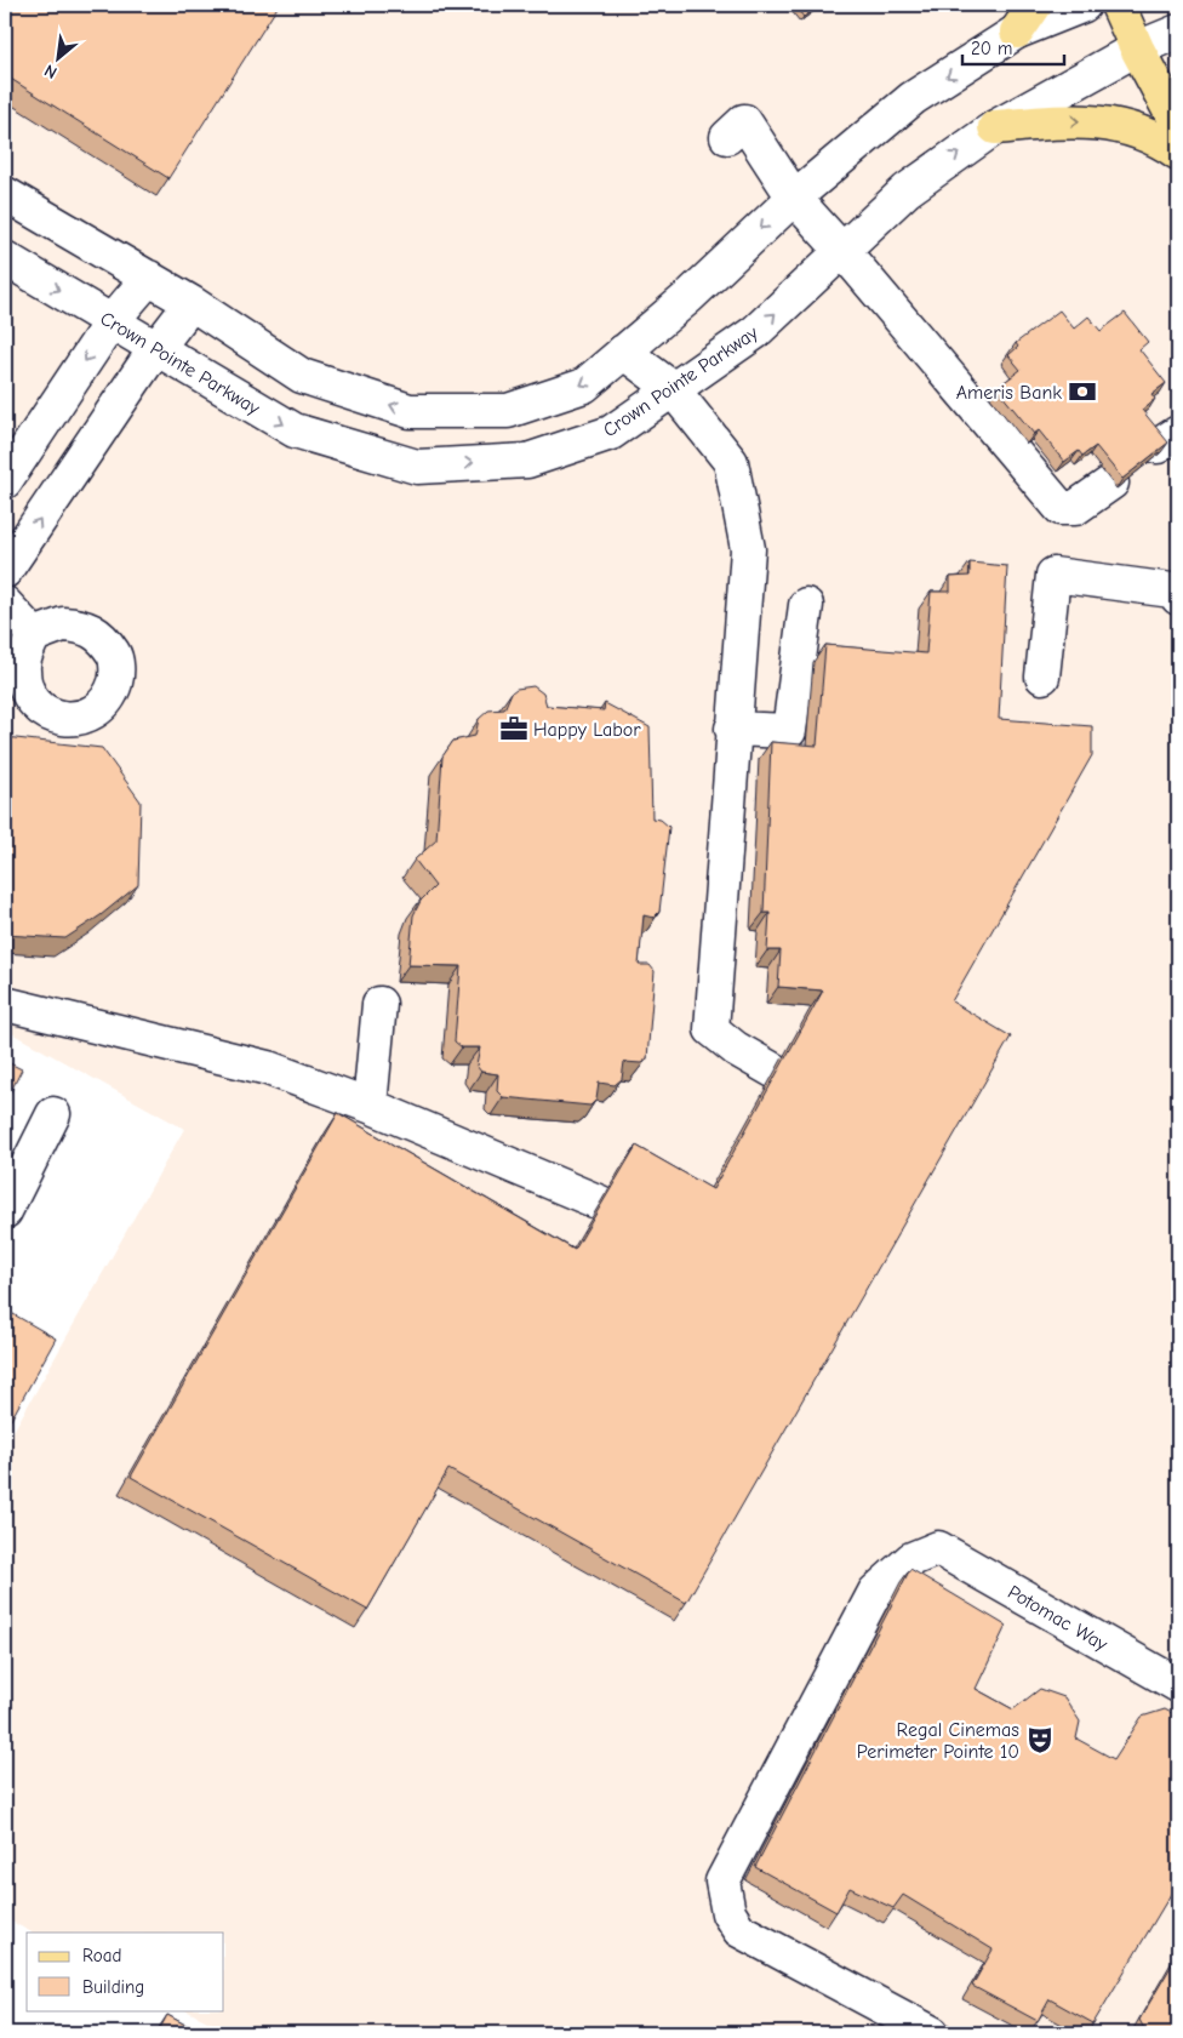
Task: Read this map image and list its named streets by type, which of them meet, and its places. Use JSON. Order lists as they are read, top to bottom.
{
  "streets": {
    "street": ["Crown Pointe Parkway", "Potomac Way"]
  },
  "one_way": ["Crown Pointe Parkway"],
  "places": {
    "bank": ["Ameris Bank"],
    "office": ["Happy Labor"],
    "theatre": ["Regal Cinemas Perimeter Pointe 10"]
  },
  "legend": ["Road", "Building"],
  "scale_bar": "20 m",
  "north": "bottom left"
}
